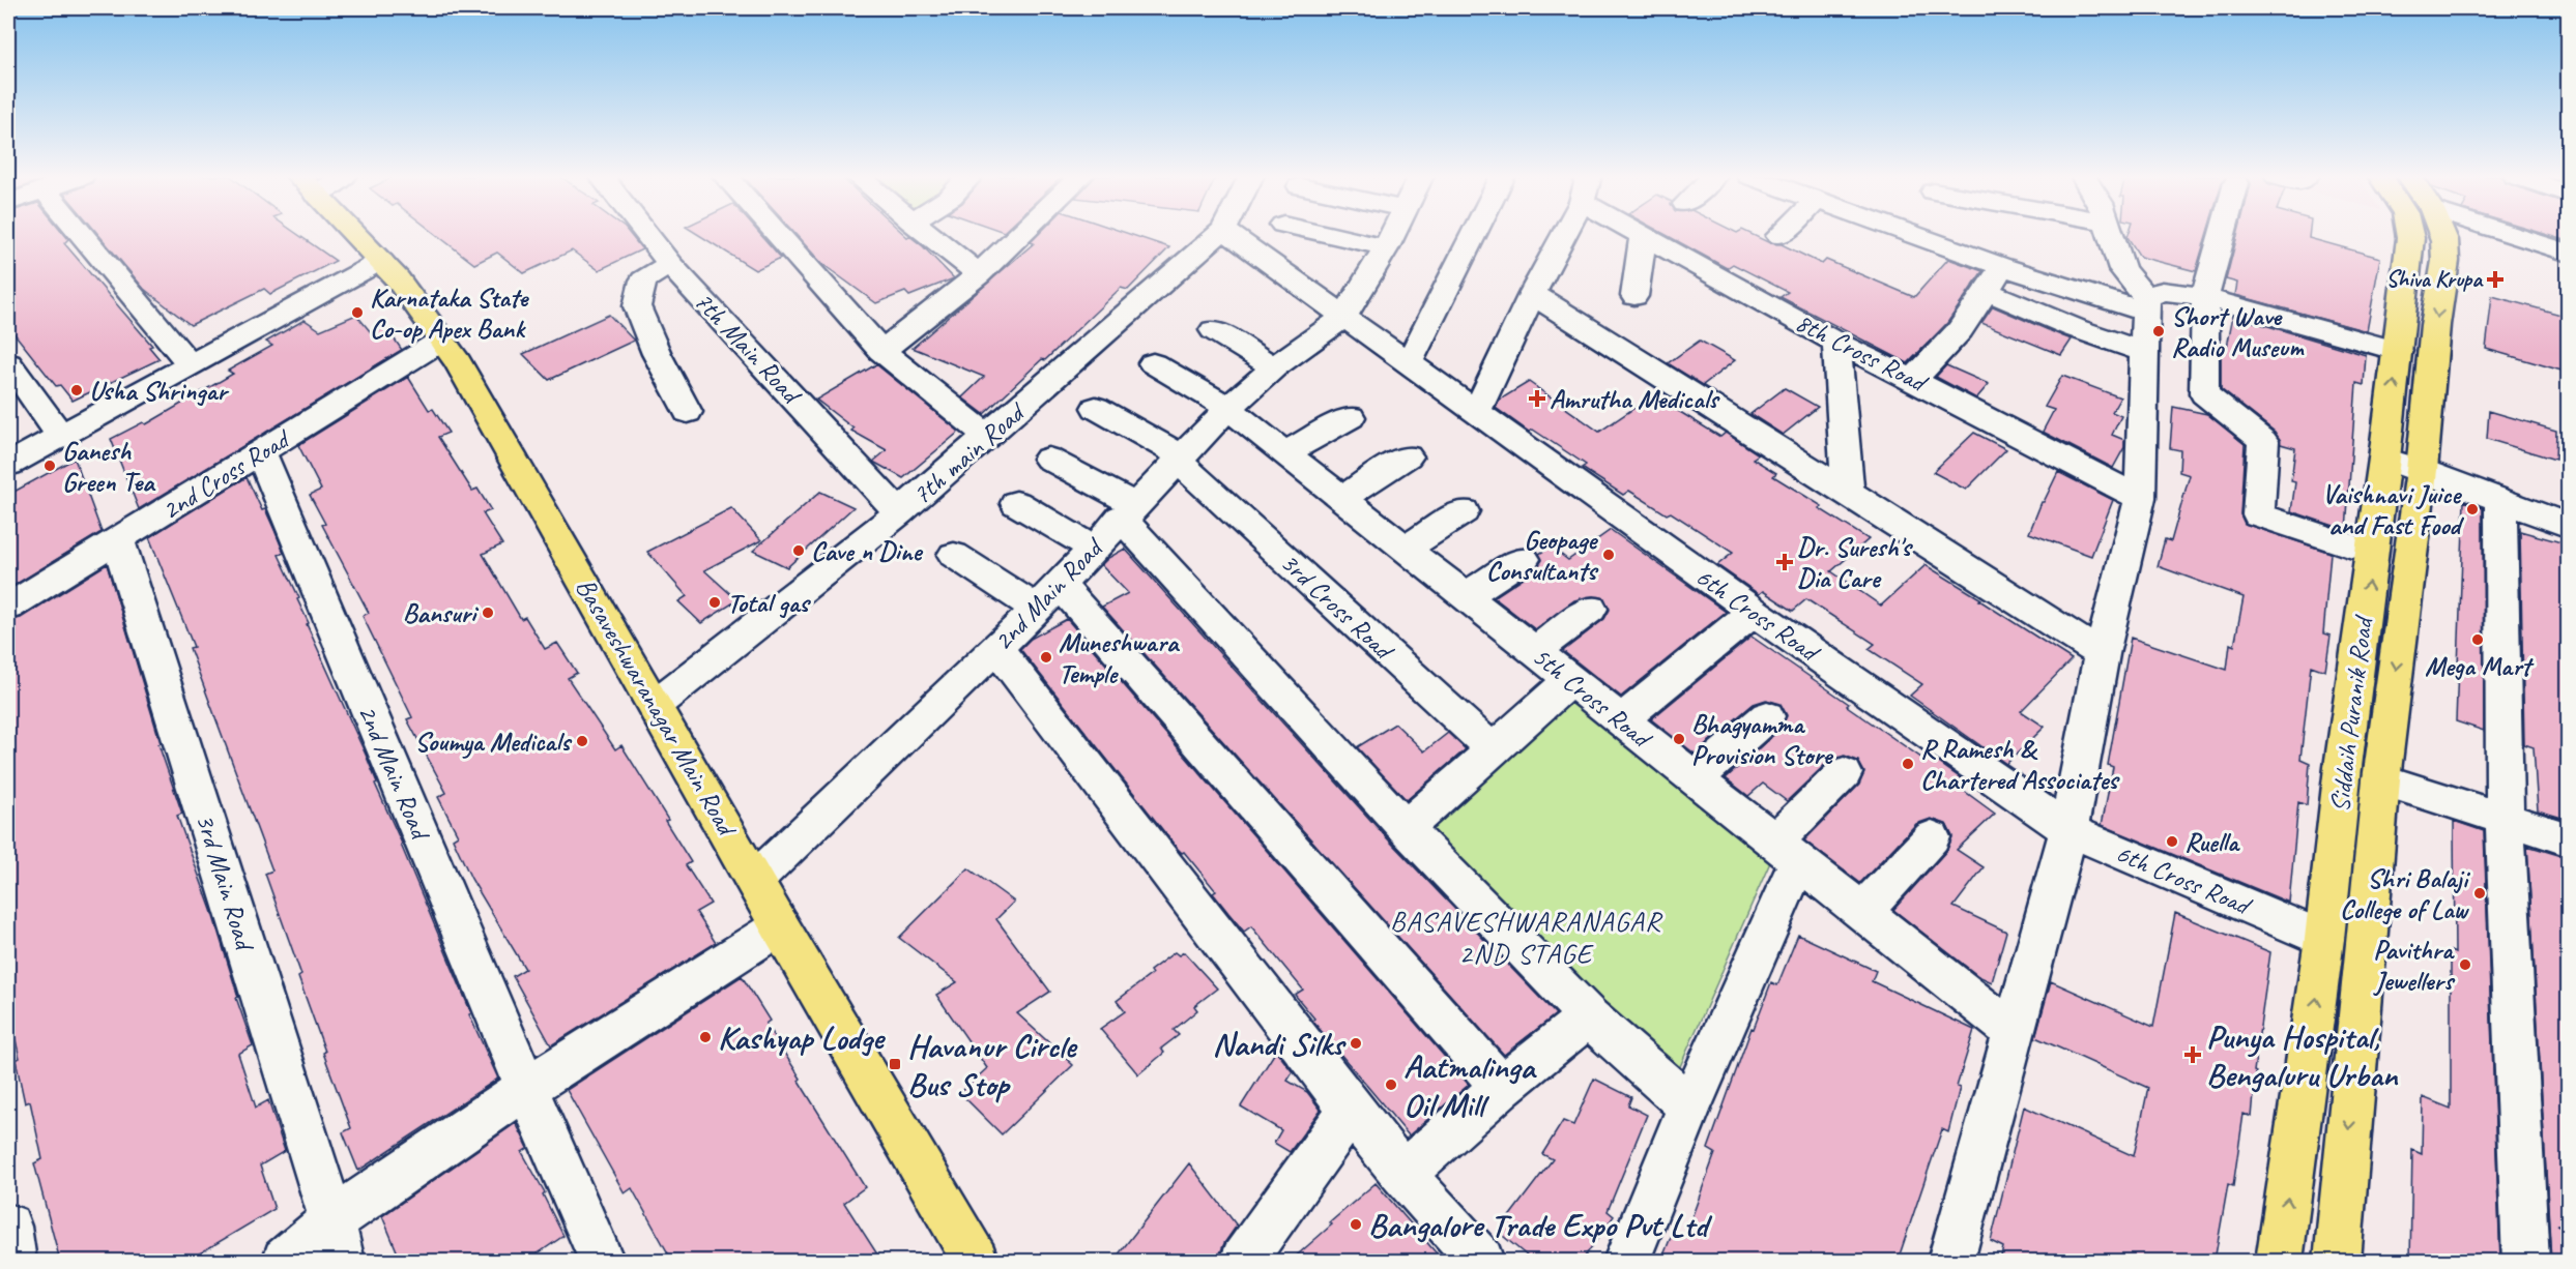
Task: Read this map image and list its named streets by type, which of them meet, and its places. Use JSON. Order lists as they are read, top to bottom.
{
  "streets": {
    "main road": ["Basaveshwaranagar Main Road", "Siddaih Puranik Road"],
    "street": [
      "7th Main Road",
      "8th Cross Road",
      "7th main Road",
      "2nd Cross Road",
      "2nd Main Road",
      "3rd Cross Road",
      "6th Cross Road",
      "5th Cross Road",
      "3rd Main Road"
    ]
  },
  "crossings": [
    ["7th Main Road", "7th main Road"],
    ["7th main Road", "Basaveshwaranagar Main Road"],
    ["2nd Cross Road", "2nd Main Road"],
    ["2nd Cross Road", "Basaveshwaranagar Main Road"],
    ["2nd Cross Road", "3rd Main Road"],
    ["2nd Main Road", "3rd Cross Road"],
    ["2nd Main Road", "6th Cross Road"],
    ["2nd Main Road", "5th Cross Road"],
    ["2nd Main Road", "Basaveshwaranagar Main Road"],
    ["6th Cross Road", "Siddaih Puranik Road"]
  ],
  "districts": ["BASAVESHWARANAGAR 2ND STAGE"],
  "places": {
    "health": [
      "Shiva Krupa",
      "Amrutha Medicals",
      "Dr. Suresh's Dia Care",
      "Punya Hospital, Bengaluru Urban"
    ],
    "other": [
      "Karnataka State Co-op Apex Bank",
      "Short Wave Radio Museum",
      "Usha Shringar",
      "Ganesh Green Tea",
      "Vaishnavi Juice and Fast Food",
      "Cave n Dine",
      "Geopage Consultants",
      "Total gas",
      "Bansuri",
      "Mega Mart",
      "Muneshwara Temple",
      "Bhagyamma Provision Store",
      "Soumya Medicals",
      "R Ramesh & Chartered Associates",
      "Ruella",
      "Shri Balaji College of Law",
      "Pavithra Jewellers",
      "Kashyap Lodge",
      "Nandi Silks",
      "Aatmalinga Oil Mill",
      "Bangalore Trade Expo Pvt Ltd"
    ],
    "transit": ["Havanur Circle Bus Stop"]
  }
}
